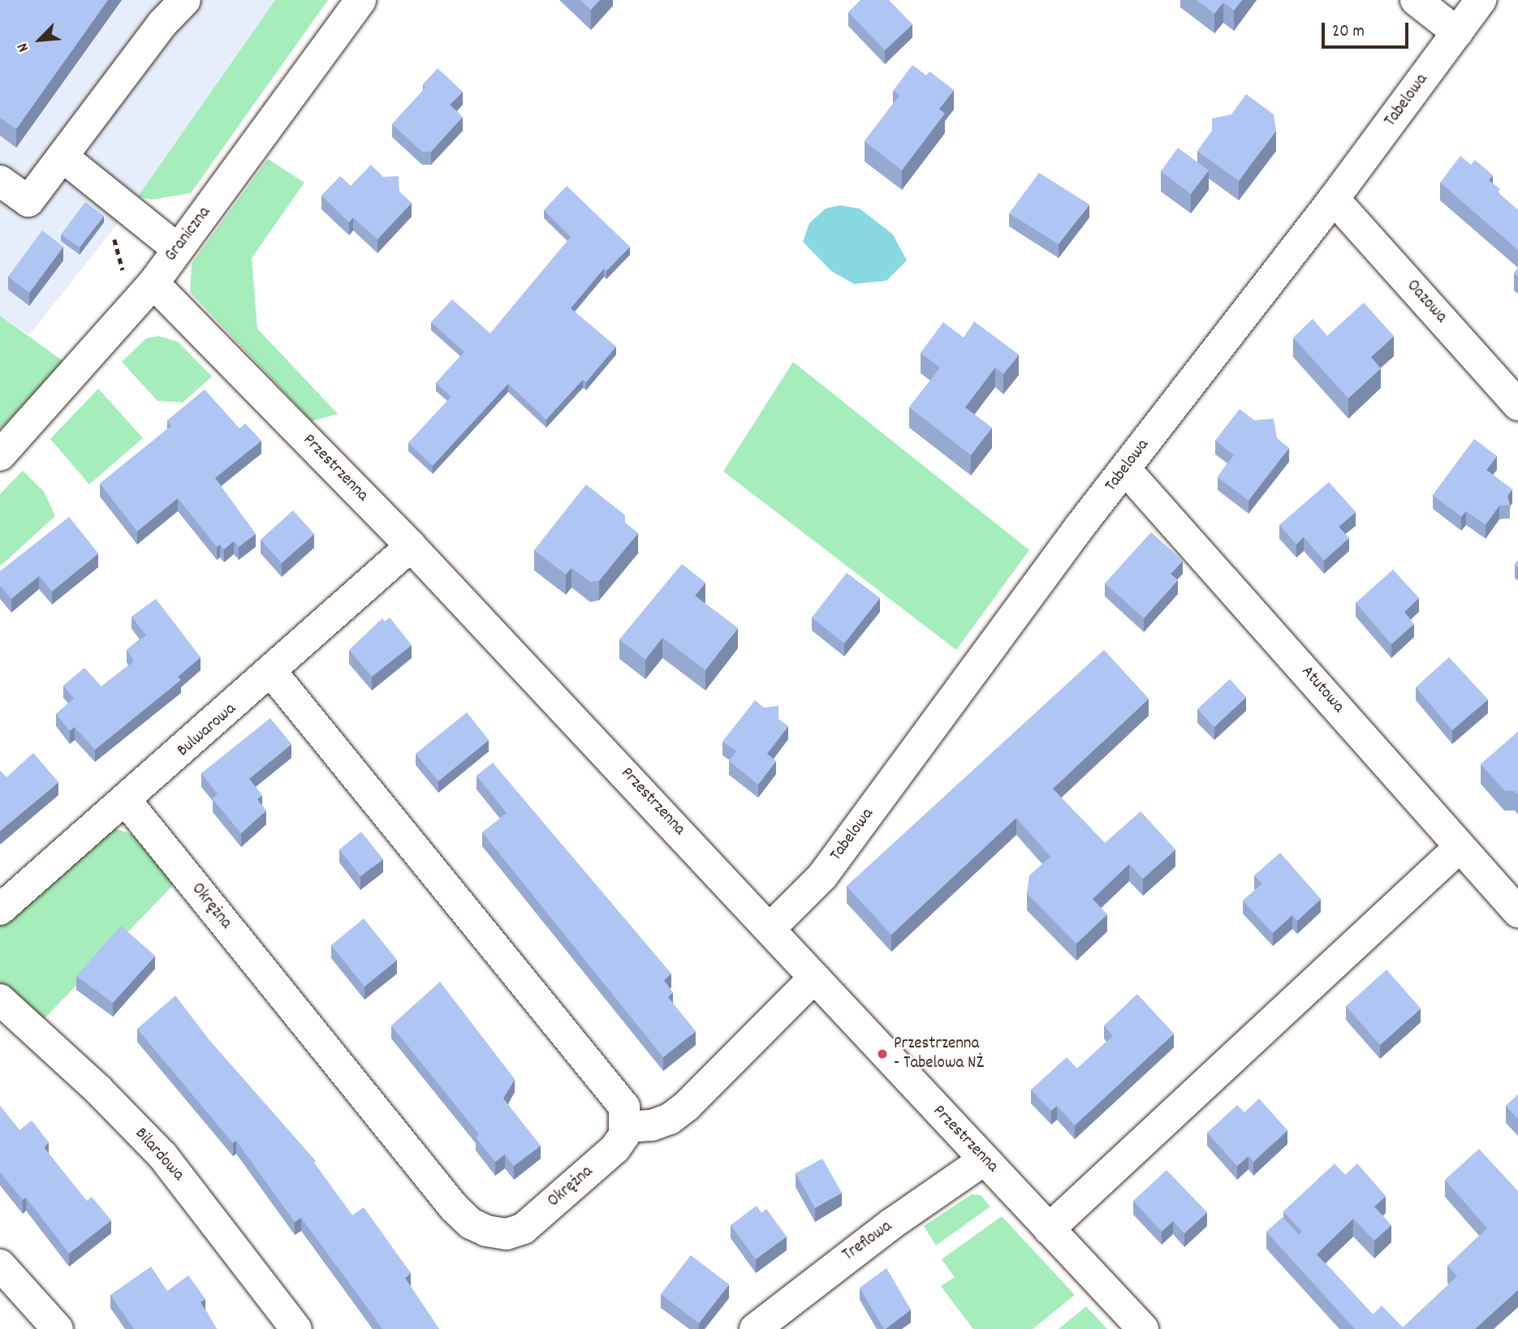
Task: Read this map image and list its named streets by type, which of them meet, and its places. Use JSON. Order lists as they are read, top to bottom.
{
  "streets": {
    "street": [
      "Tabelowa",
      "Graniczna",
      "Oazowa",
      "Przestrzenna",
      "Atutowa",
      "Bulwarowa",
      "Okrężna",
      "Bilardowa",
      "Treflowa"
    ]
  },
  "crossings": [
    ["Tabelowa", "Oazowa"],
    ["Tabelowa", "Przestrzenna"],
    ["Tabelowa", "Atutowa"],
    ["Graniczna", "Przestrzenna"],
    ["Przestrzenna", "Bulwarowa"],
    ["Przestrzenna", "Treflowa"],
    ["Bulwarowa", "Okrężna"]
  ],
  "places": ["Przestrzenna - Tabelowa NŻ"],
  "scale_bar": "20 m",
  "north": "bottom left"
}
